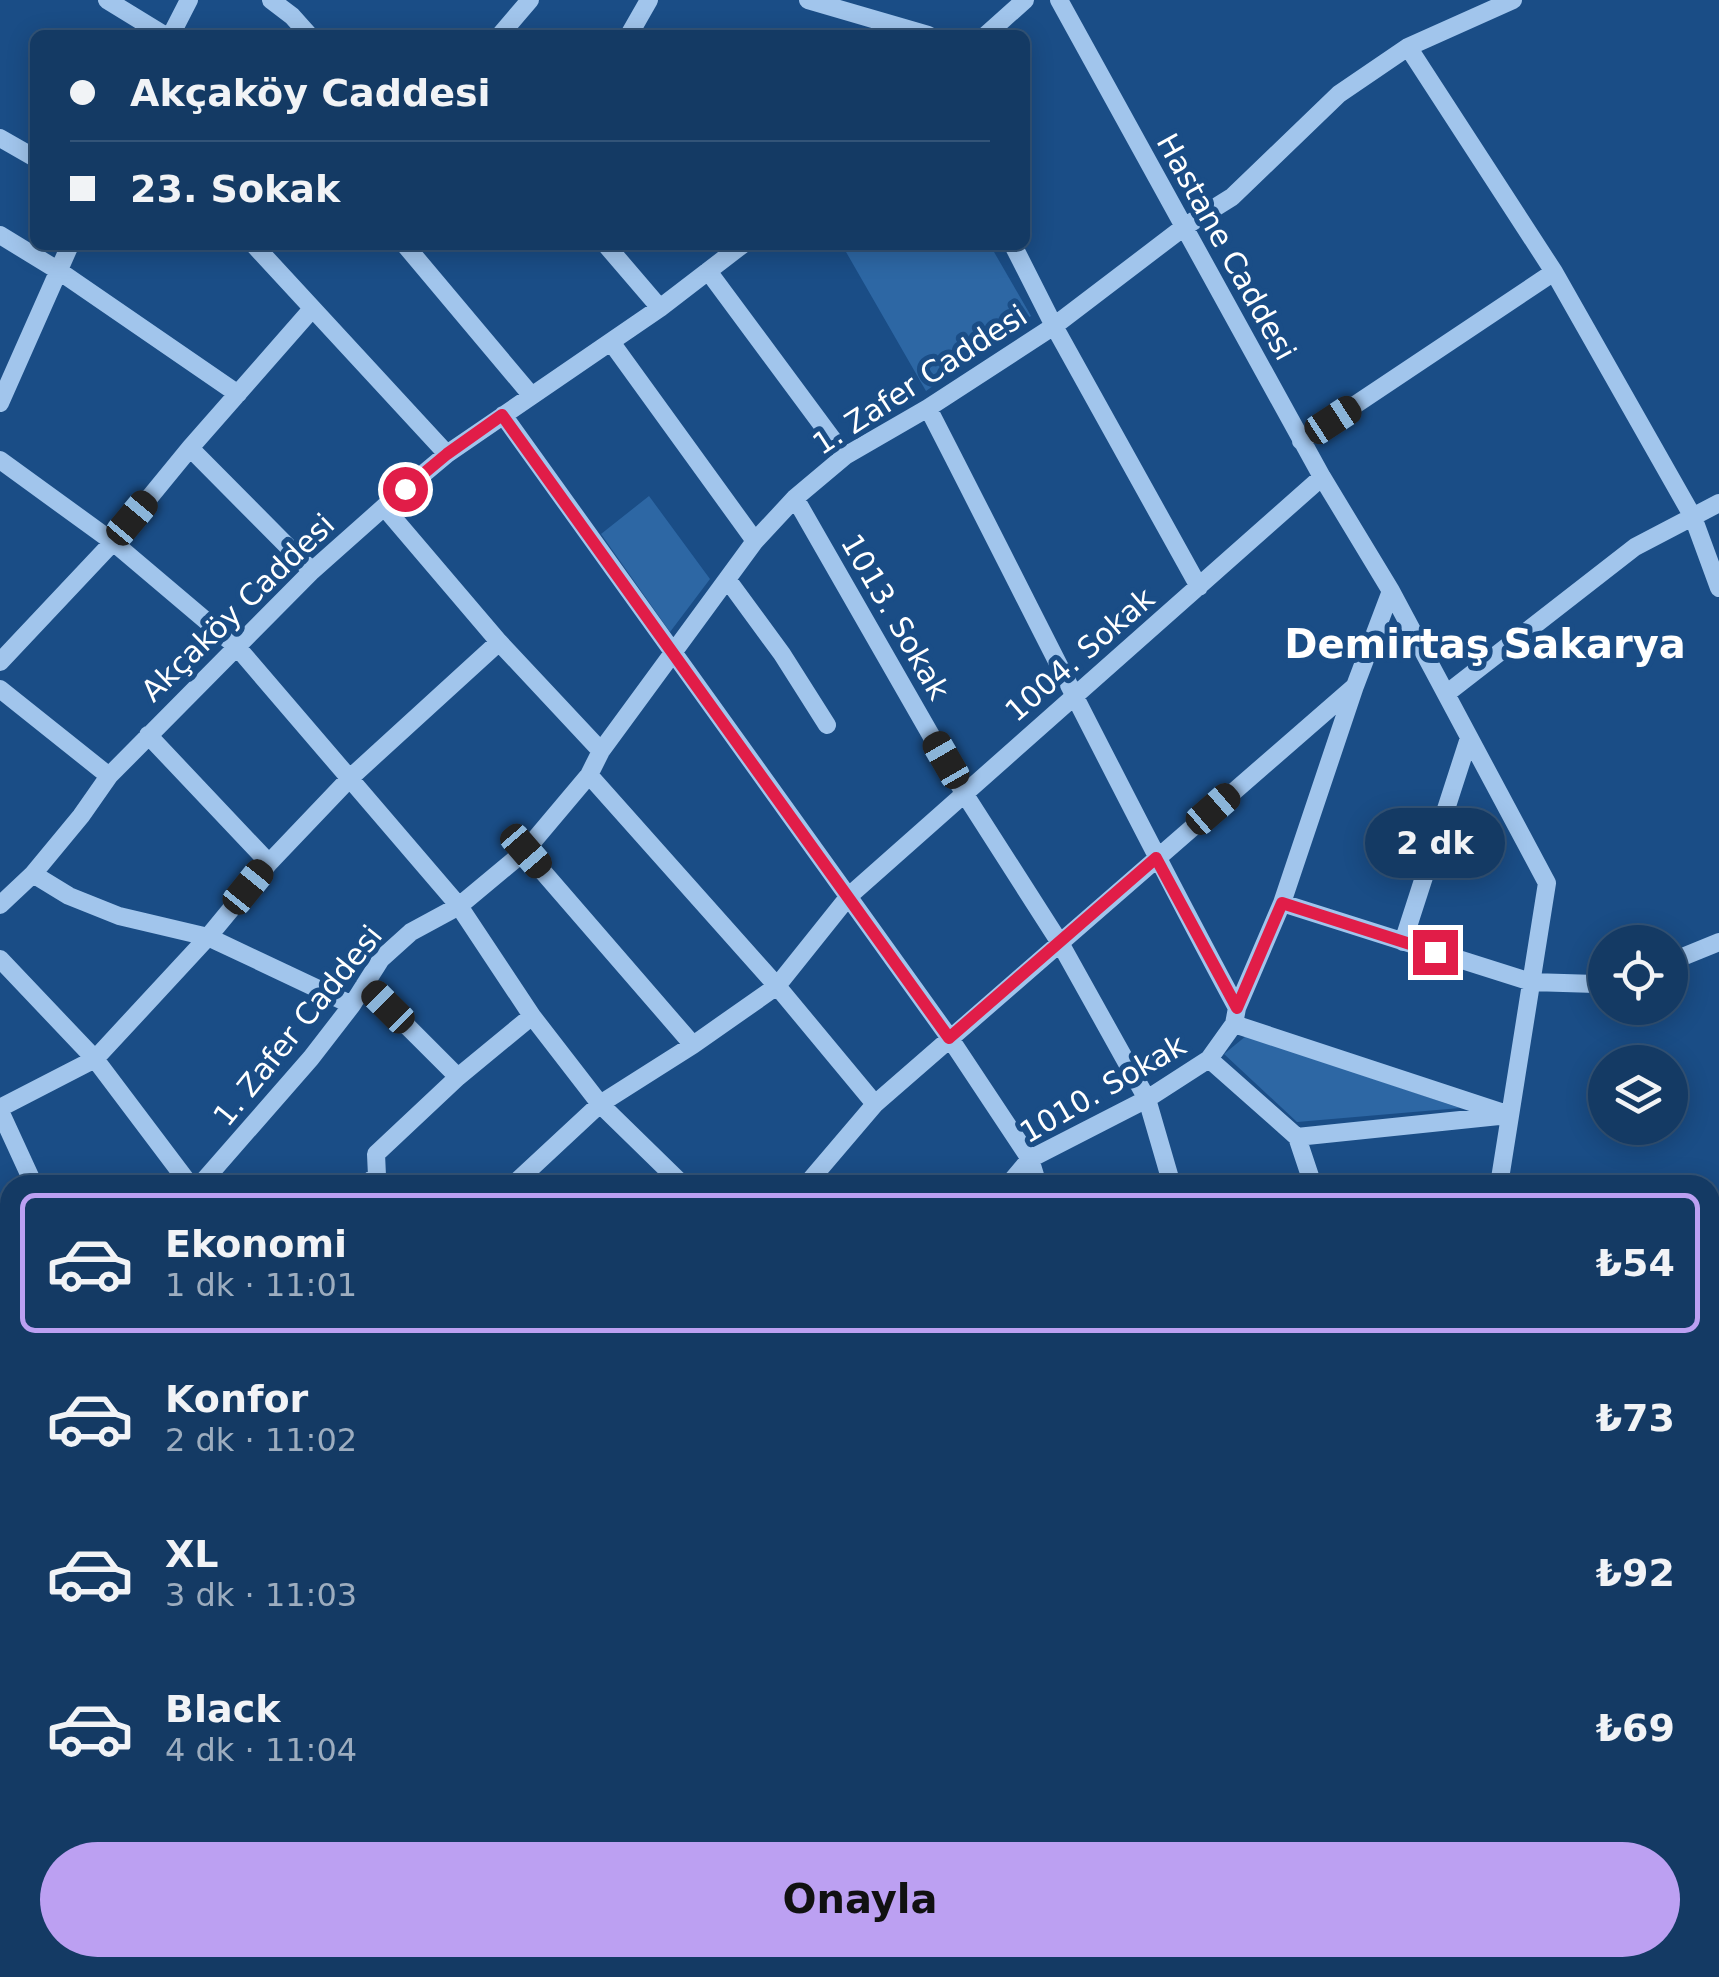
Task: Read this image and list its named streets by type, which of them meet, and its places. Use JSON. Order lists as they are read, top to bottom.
{
  "streets": {
    "street": [
      "Hastane Caddesi",
      "1. Zafer Caddesi",
      "Akçaköy Caddesi",
      "1013. Sokak",
      "1004. Sokak",
      "1010. Sokak"
    ]
  },
  "crossings": [
    ["Hastane Caddesi", "1. Zafer Caddesi"],
    ["Hastane Caddesi", "1004. Sokak"],
    ["Hastane Caddesi", "1010. Sokak"],
    ["1. Zafer Caddesi", "1013. Sokak"],
    ["1013. Sokak", "1004. Sokak"],
    ["1013. Sokak", "1010. Sokak"]
  ],
  "districts": ["Demirtaş Sakarya"],
  "page": {
    "banner": ["Akçaköy Caddesi", "23. Sokak"],
    "bubble": "2 dk",
    "list": [
      {
        "name": "Ekonomi",
        "note": "1 dk · 11:01",
        "value": "₺54"
      },
      {
        "name": "Konfor",
        "note": "2 dk · 11:02",
        "value": "₺73"
      },
      {
        "name": "XL",
        "note": "3 dk · 11:03",
        "value": "₺92"
      },
      {
        "name": "Black",
        "note": "4 dk · 11:04",
        "value": "₺69"
      }
    ],
    "buttons": "Onayla"
  }
}
